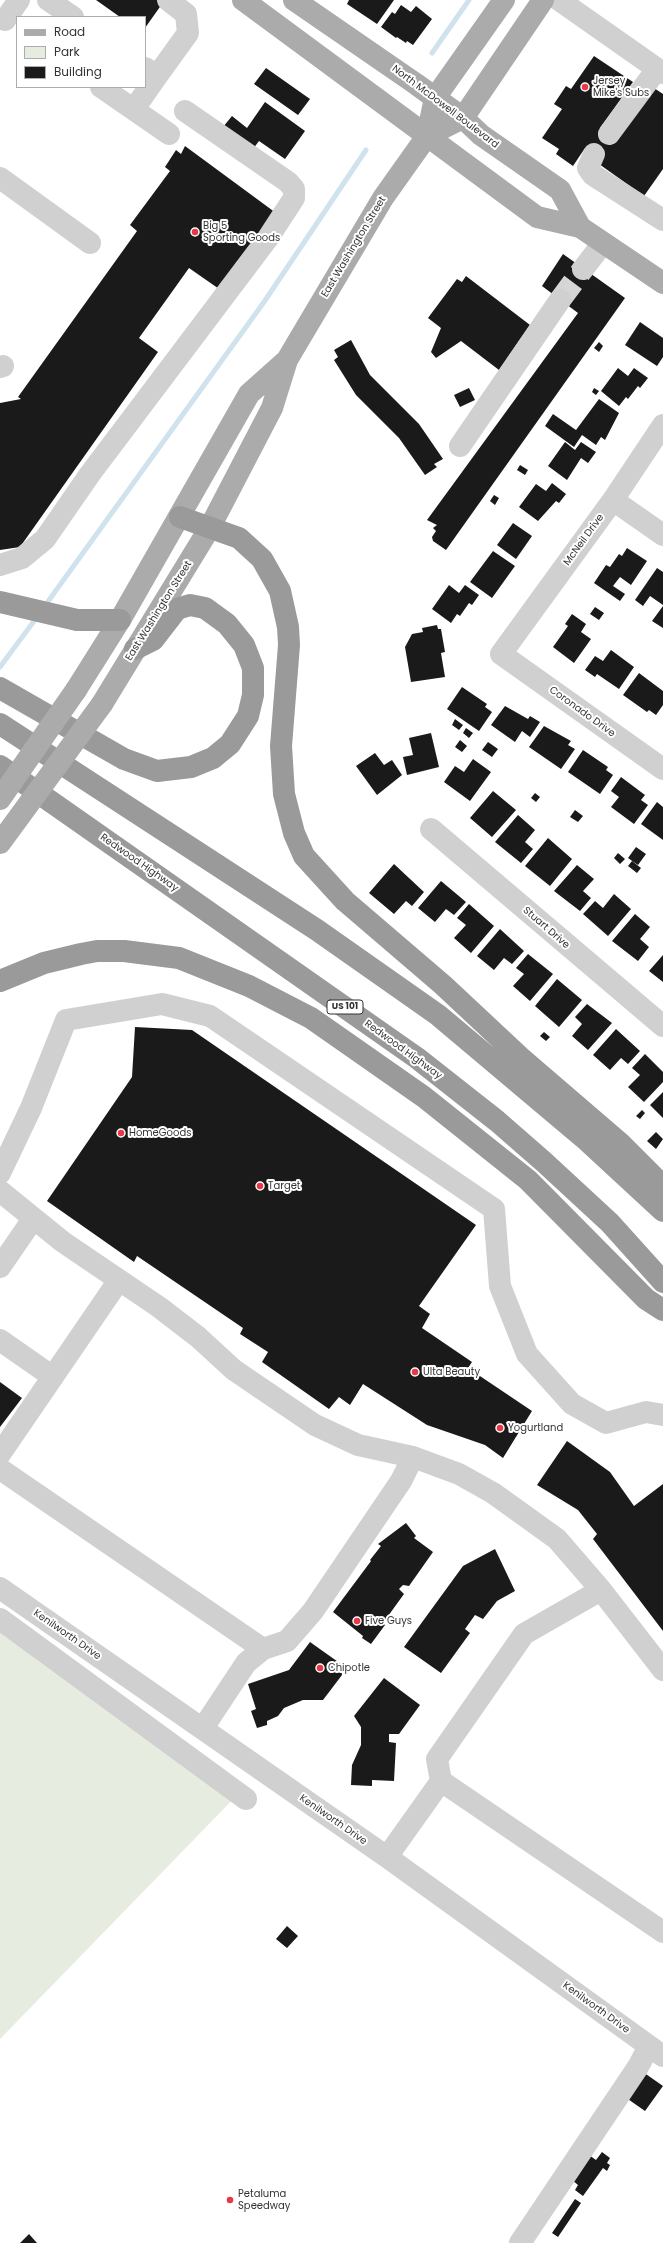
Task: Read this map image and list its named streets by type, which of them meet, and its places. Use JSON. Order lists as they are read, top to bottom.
{
  "streets": {
    "highway": ["Redwood Highway", "US 101"],
    "main road": ["North McDowell Boulevard", "East Washington Street"],
    "street": [
      "McNeil Drive",
      "Coronado Drive",
      "Stuart Drive",
      "Kenilworth Drive"
    ]
  },
  "crossings": [
    ["North McDowell Boulevard", "East Washington Street"],
    ["McNeil Drive", "Coronado Drive"]
  ],
  "places": [
    "Jersey Mike's Subs",
    "Big 5 Sporting Goods",
    "HomeGoods",
    "Target",
    "Ulta Beauty",
    "Yogurtland",
    "Five Guys",
    "Chipotle",
    "Petaluma Speedway"
  ],
  "legend": ["Road", "Park", "Building"]
}
